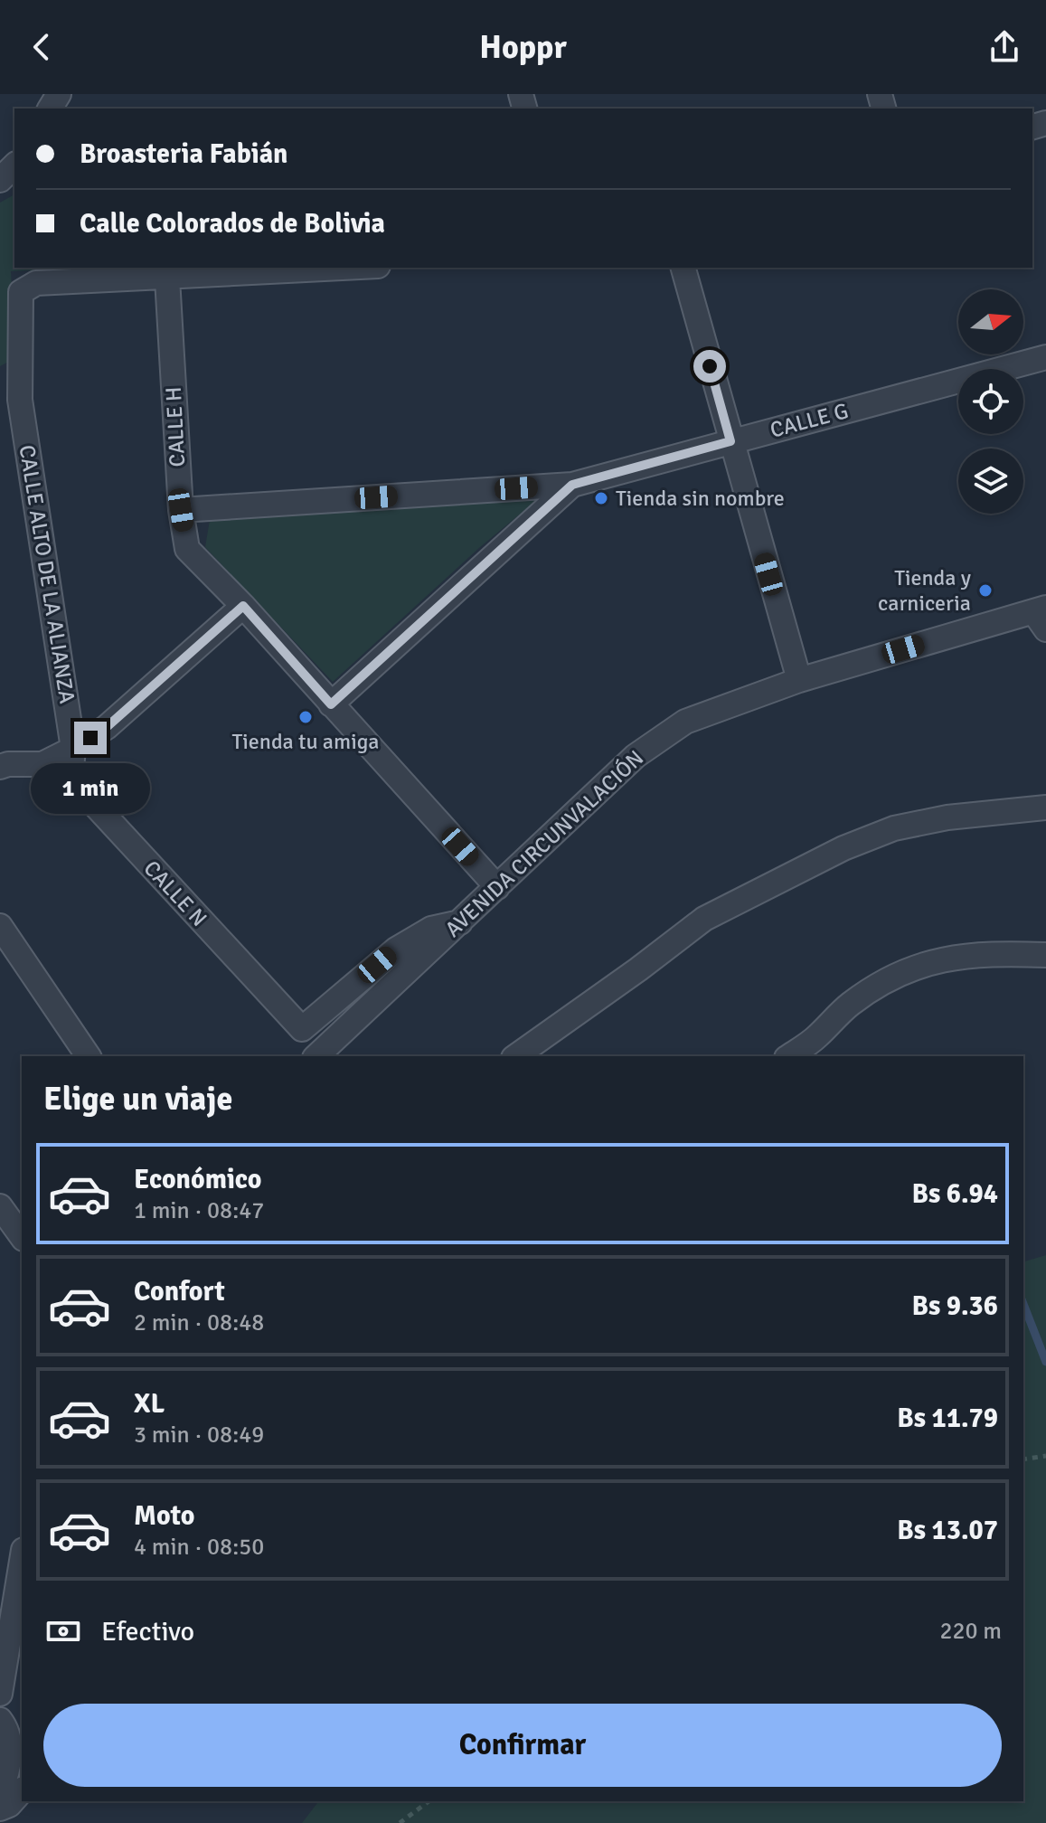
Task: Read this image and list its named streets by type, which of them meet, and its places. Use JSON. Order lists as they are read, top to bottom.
{
  "streets": {
    "street": [
      "CALLE G",
      "CALLE H",
      "CALLE ALTO DE LA ALIANZA",
      "AVENIDA CIRCUNVALACIÓN",
      "CALLE N"
    ]
  },
  "crossings": [
    ["CALLE G", "CALLE H"],
    ["CALLE H", "CALLE ALTO DE LA ALIANZA"],
    ["CALLE H", "AVENIDA CIRCUNVALACIÓN"],
    ["CALLE ALTO DE LA ALIANZA", "CALLE N"],
    ["AVENIDA CIRCUNVALACIÓN", "CALLE N"]
  ],
  "places": ["Tienda sin nombre", "Tienda y carniceria", "Tienda tu amiga"],
  "north": "right",
  "page": {
    "header": "Hoppr",
    "banner": ["Broasteria Fabián", "Calle Colorados de Bolivia"],
    "bubble": "1 min",
    "heading": "Elige un viaje",
    "list": [
      {
        "name": "Económico",
        "note": "1 min · 08:47",
        "value": "Bs 6.94"
      },
      {
        "name": "Confort",
        "note": "2 min · 08:48",
        "value": "Bs 9.36"
      },
      {
        "name": "XL",
        "note": "3 min · 08:49",
        "value": "Bs 11.79"
      },
      {
        "name": "Moto",
        "note": "4 min · 08:50",
        "value": "Bs 13.07"
      }
    ],
    "pay": ["Efectivo", "220 m"],
    "buttons": "Confirmar"
  }
}
